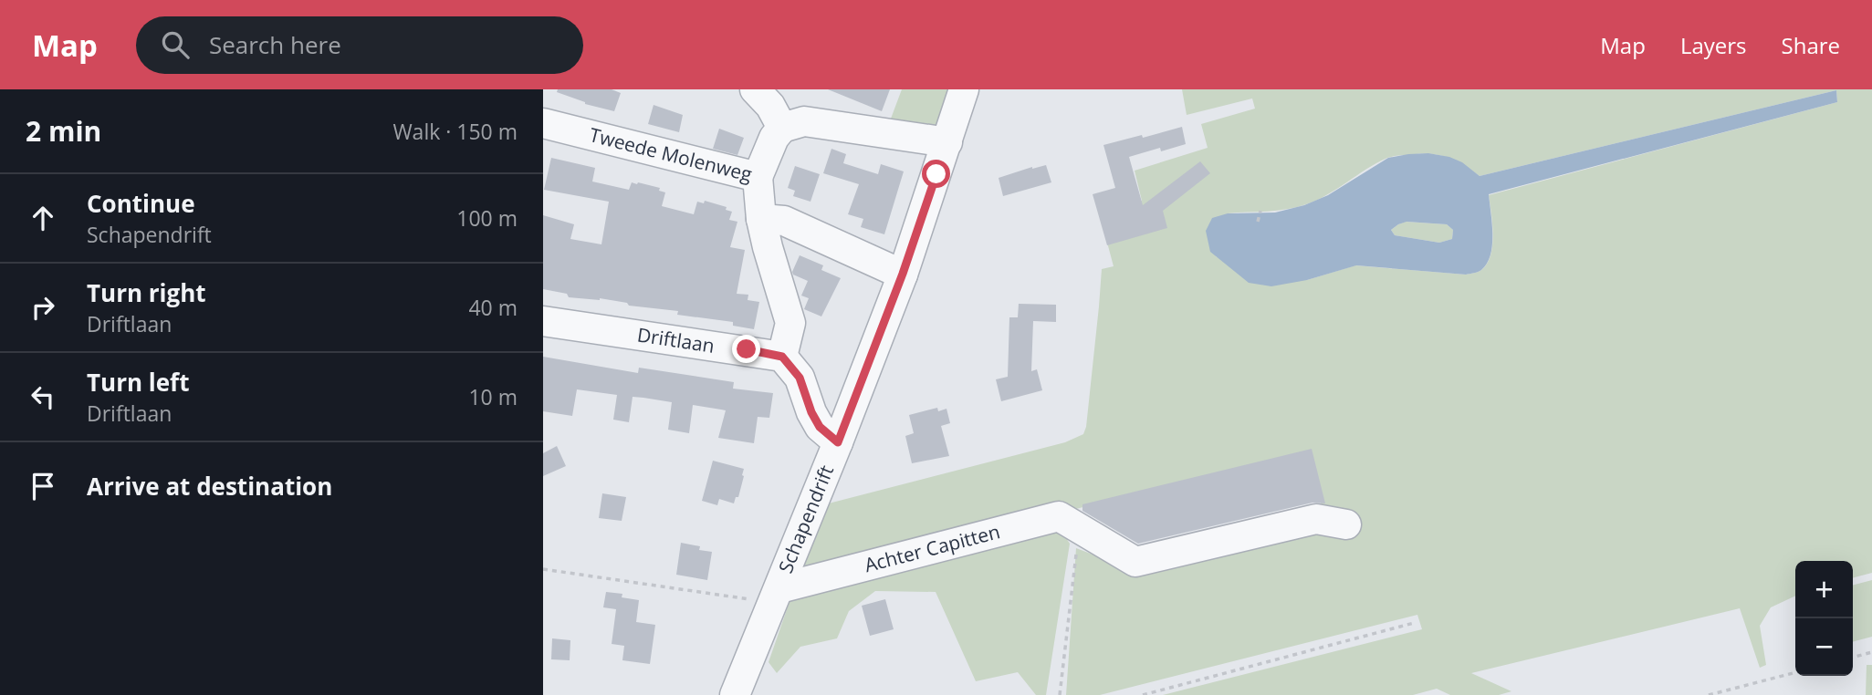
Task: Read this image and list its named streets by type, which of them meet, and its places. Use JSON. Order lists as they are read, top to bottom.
{
  "streets": {
    "street": [
      "Tweede Molenweg",
      "Driftlaan",
      "Schapendrift",
      "Achter Capitten"
    ]
  },
  "crossings": [
    ["Tweede Molenweg", "Driftlaan"],
    ["Schapendrift", "Achter Capitten"]
  ],
  "page": {
    "header": "Map",
    "search": "Search here",
    "nav": ["Map", "Layers", "Share"],
    "heading": ["2 min", "Walk · 150 m"],
    "list": [
      ["Continue", "Schapendrift", "100 m"],
      ["Turn right", "Driftlaan", "40 m"],
      ["Turn left", "Driftlaan", "10 m"],
      "Arrive at destination"
    ],
    "map_buttons": ["+", "−"]
  }
}
